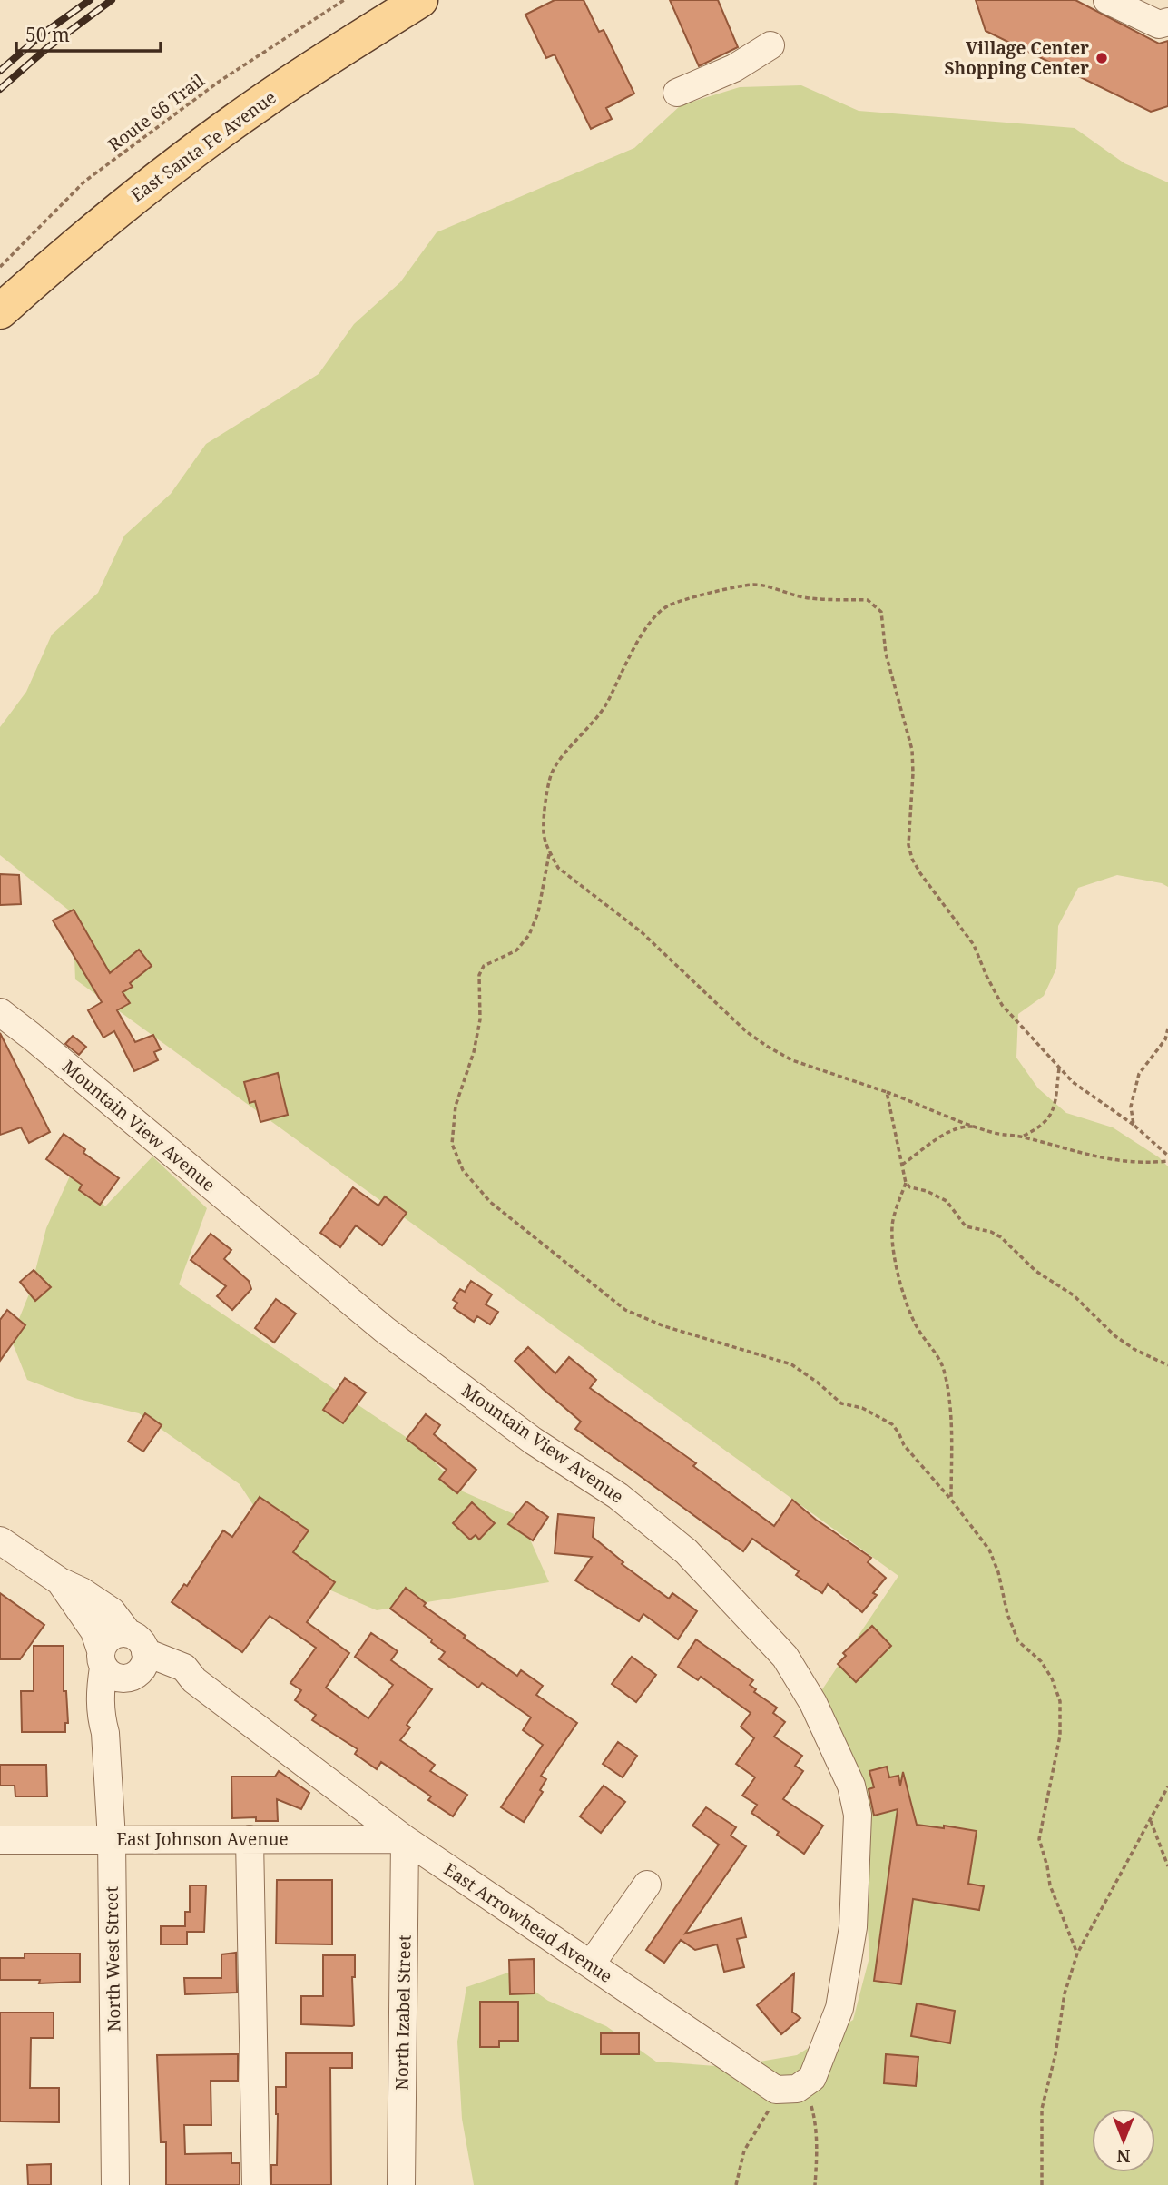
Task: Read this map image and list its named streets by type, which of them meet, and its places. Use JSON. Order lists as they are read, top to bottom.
{
  "streets": {
    "main road": ["East Santa Fe Avenue"],
    "street": [
      "Mountain View Avenue",
      "East Johnson Avenue",
      "East Arrowhead Avenue",
      "North West Street",
      "North Izabel Street"
    ],
    "path": ["Route 66 Trail"]
  },
  "crossings": [
    ["East Johnson Avenue", "East Arrowhead Avenue"],
    ["East Johnson Avenue", "North West Street"],
    ["East Johnson Avenue", "North Izabel Street"],
    ["East Arrowhead Avenue", "North West Street"],
    ["East Arrowhead Avenue", "North Izabel Street"]
  ],
  "places": ["Village Center Shopping Center"],
  "scale_bar": "50 m",
  "north": "bottom"
}
